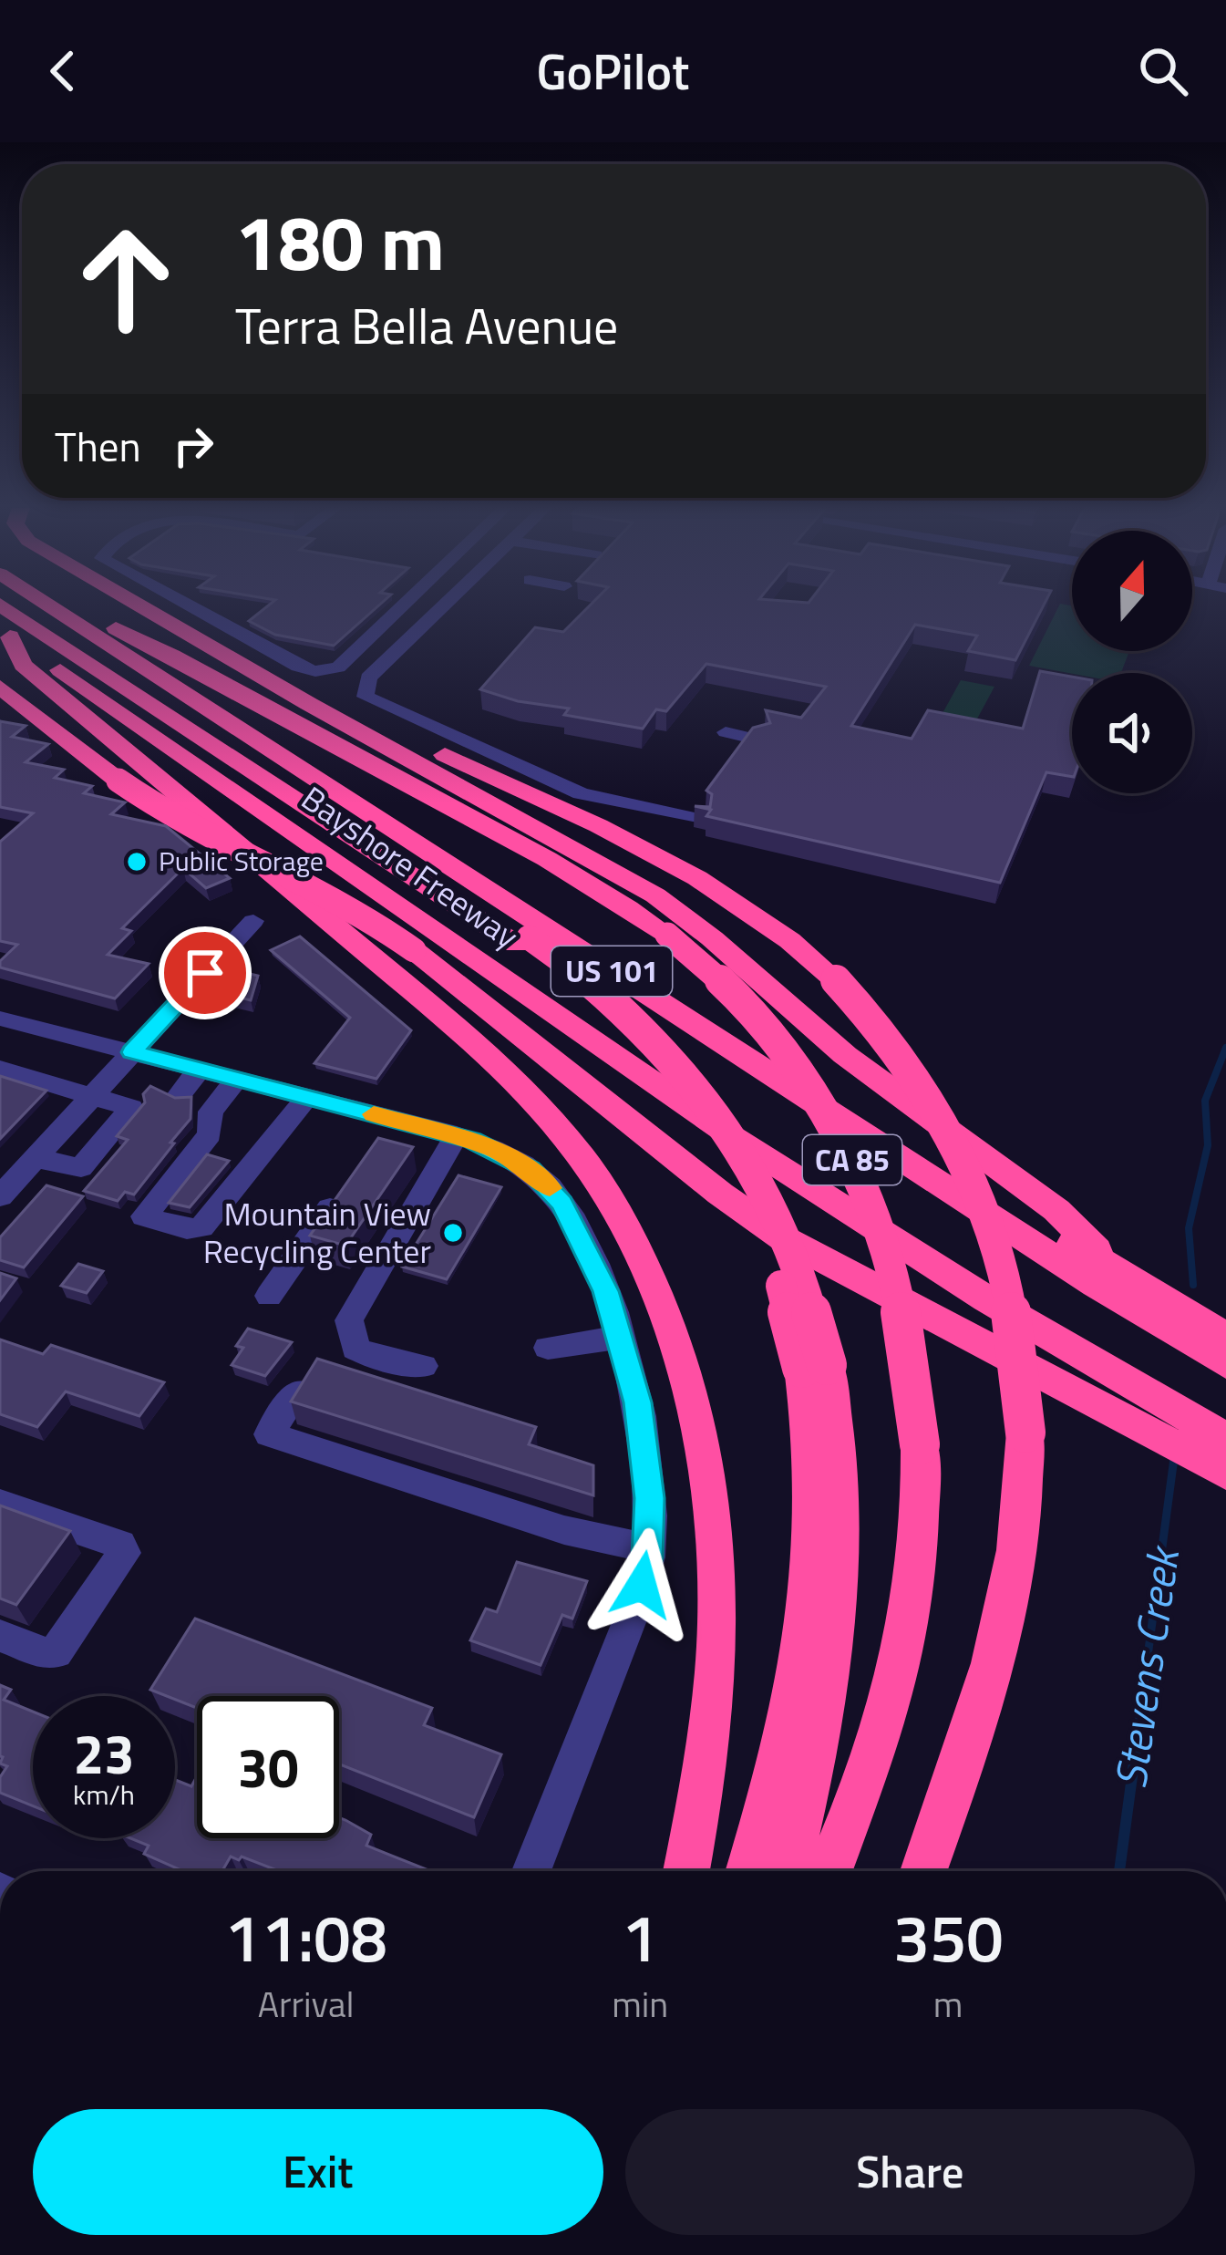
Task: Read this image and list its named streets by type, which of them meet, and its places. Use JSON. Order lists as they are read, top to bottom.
{
  "streets": {
    "highway": ["Bayshore Freeway", "US 101", "CA 85"]
  },
  "crossings": [
    ["Bayshore Freeway", "CA 85"]
  ],
  "water": ["Stevens Creek"],
  "places": ["Public Storage", "Mountain View Recycling Center"],
  "north": "top",
  "page": {
    "header": "GoPilot",
    "turn": ["180 m", "Terra Bella Avenue"],
    "then": "Then",
    "speed": "23 km/h",
    "limit": "30",
    "eta": [
      "11:08",
      "Arrival",
      "1",
      "min",
      "350",
      "m"
    ],
    "buttons": ["Exit", "Share"]
  }
}
